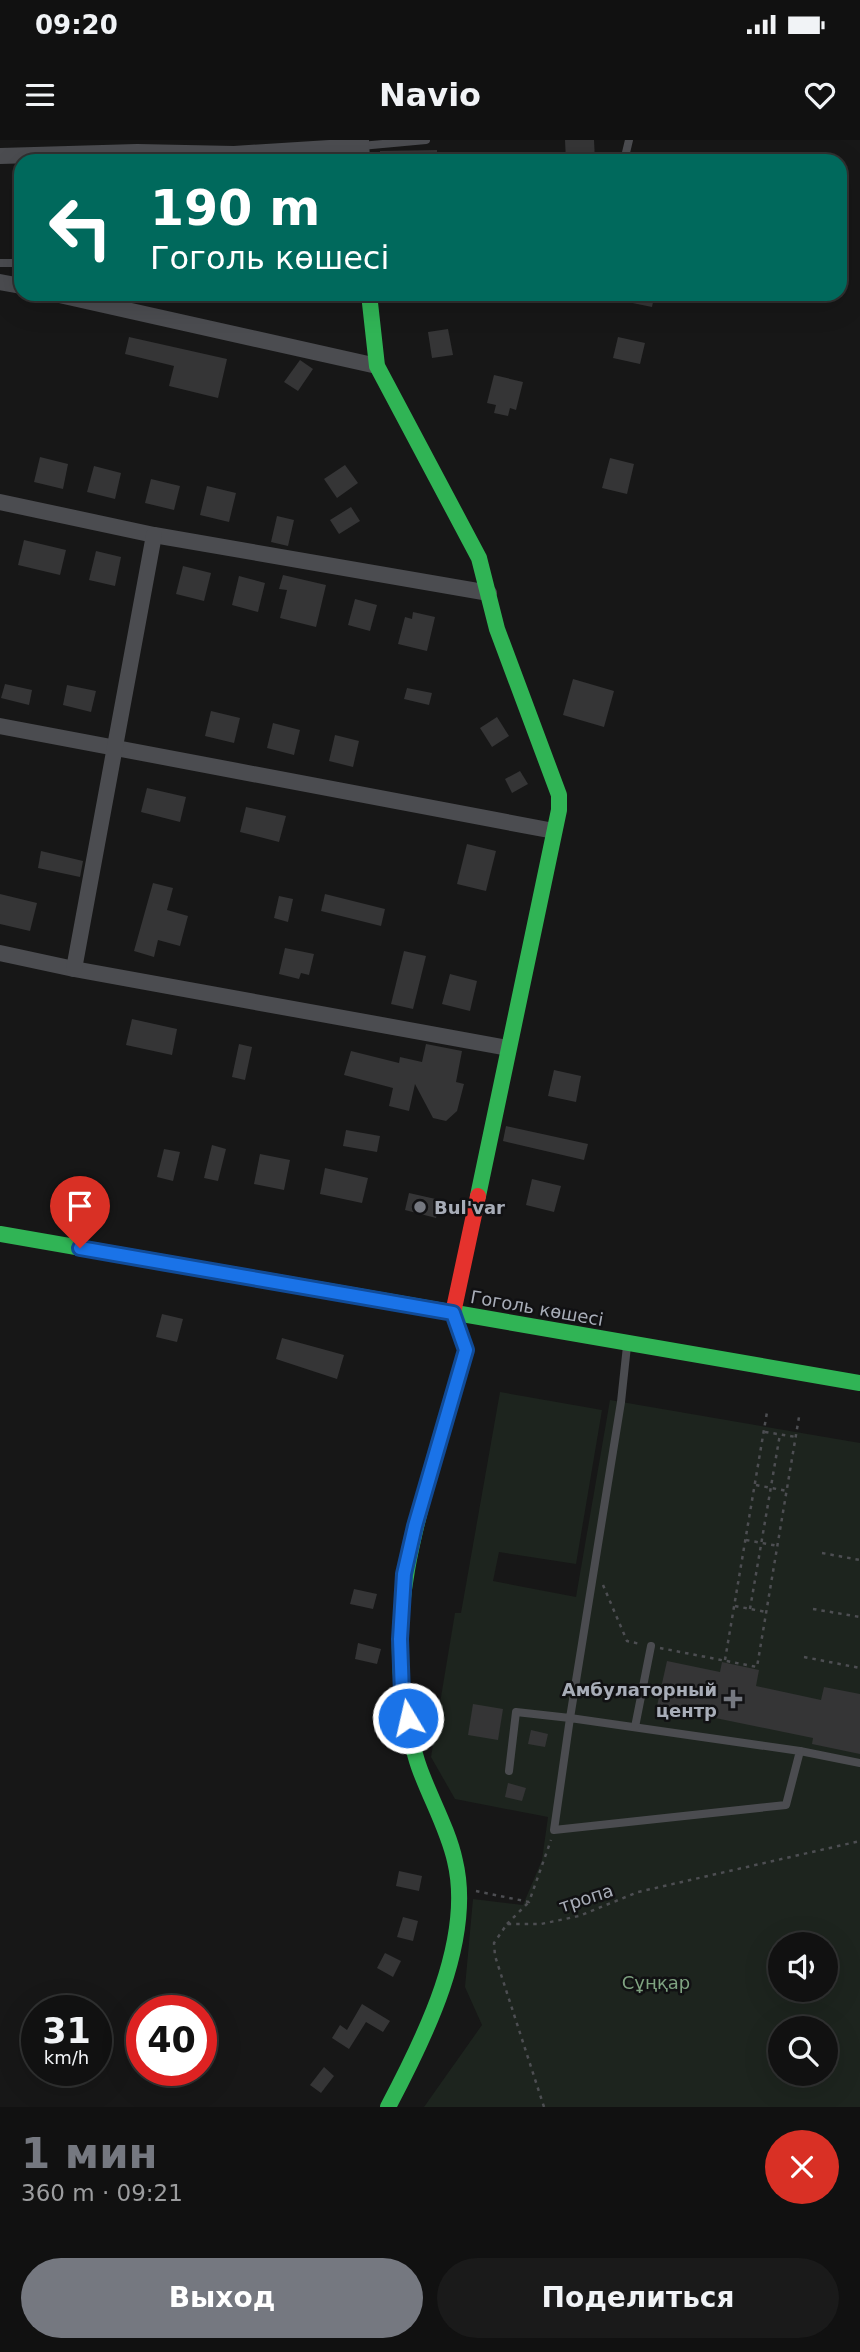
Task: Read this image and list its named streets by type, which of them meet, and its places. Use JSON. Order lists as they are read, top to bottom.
{
  "streets": {
    "street": ["Гоголь көшесі"],
    "path": ["тропа"]
  },
  "parks": ["Сұңқар"],
  "places": {
    "other": ["Bul'var"],
    "health": ["Амбулаторный центр"]
  },
  "page": {
    "status": "09:20",
    "header": "Navio",
    "turn": ["190 m", "Гоголь көшесі"],
    "speed": "31 km/h",
    "limit": "40",
    "heading": ["1 мин", "360 m · 09:21"],
    "buttons": ["Выход", "Поделиться"]
  }
}
